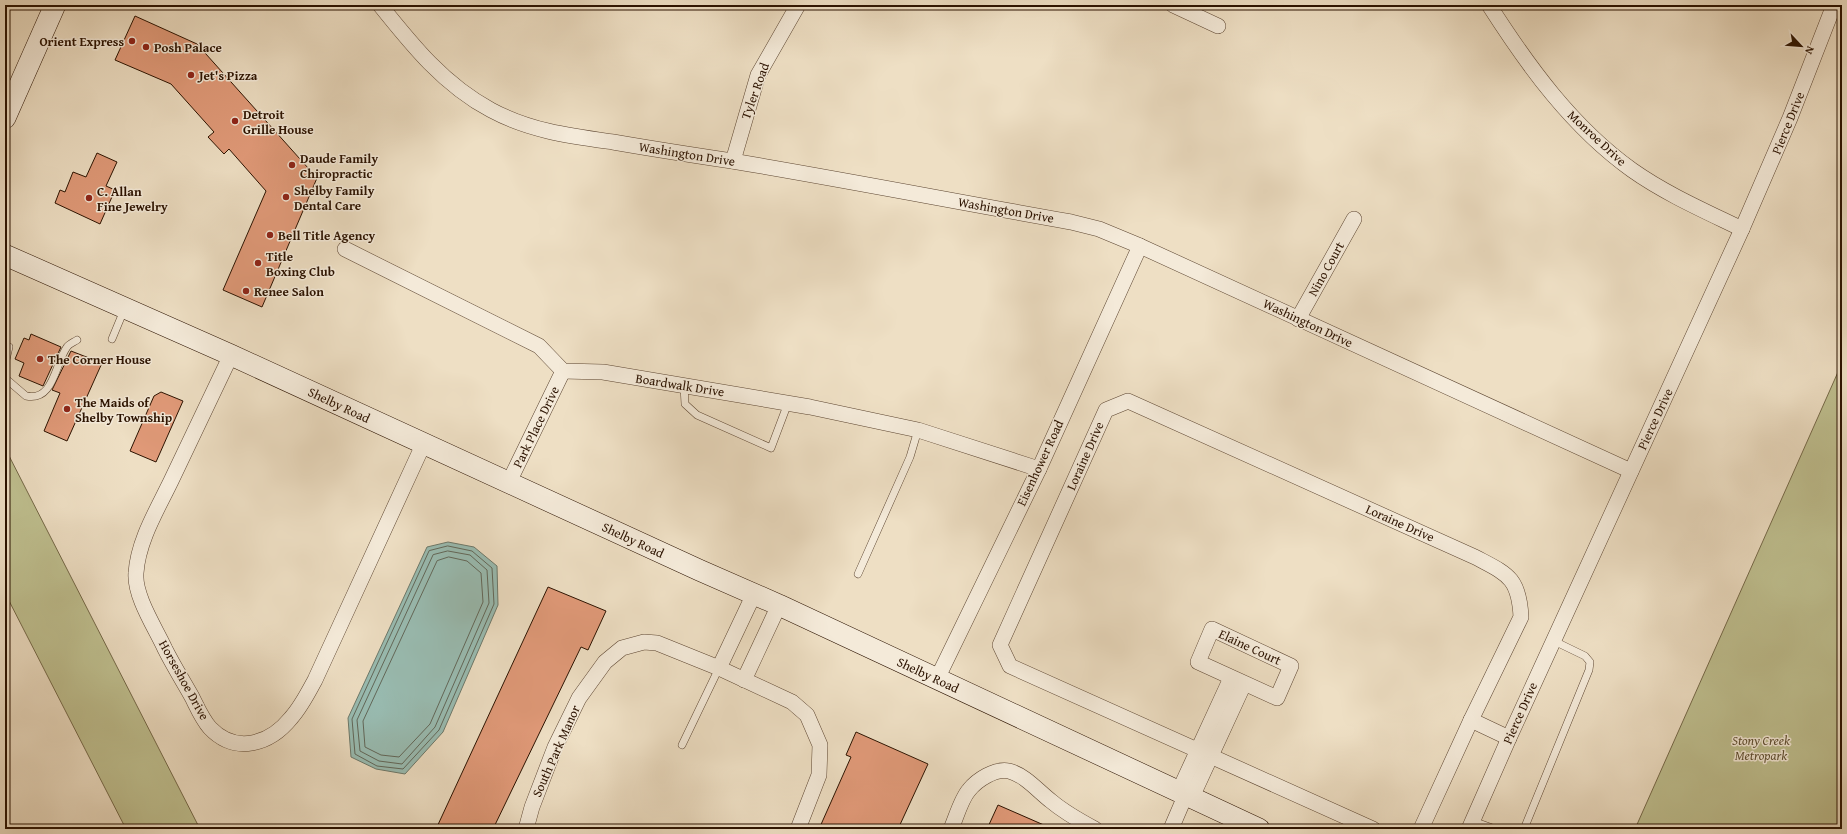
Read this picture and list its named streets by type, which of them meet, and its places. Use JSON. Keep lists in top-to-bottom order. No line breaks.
{"streets":{"street":["Tyler Road","Pierce Drive","Monroe Drive","Washington Drive","Nino Court","Boardwalk Drive","Shelby Road","Park Place Drive","Loraine Drive","Eisenhower Road","Elaine Court","Horseshoe Drive","South Park Manor"]},"crossings":[["Tyler Road","Washington Drive"],["Pierce Drive","Monroe Drive"],["Pierce Drive","Washington Drive"],["Washington Drive","Nino Court"],["Washington Drive","Eisenhower Road"],["Boardwalk Drive","Park Place Drive"],["Boardwalk Drive","Eisenhower Road"],["Shelby Road","Park Place Drive"],["Shelby Road","Eisenhower Road"],["Shelby Road","Horseshoe Drive"]],"parks":["Stony Creek Metropark"],"places":["Orient Express","Posh Palace","Jet's Pizza","Detroit Grille House","Daude Family Chiropractic","Shelby Family Dental Care","C. Allan Fine Jewelry","Bell Title Agency","Title Boxing Club","Renee Salon","The Corner House","The Maids of Shelby Township"],"north":"bottom right"}
